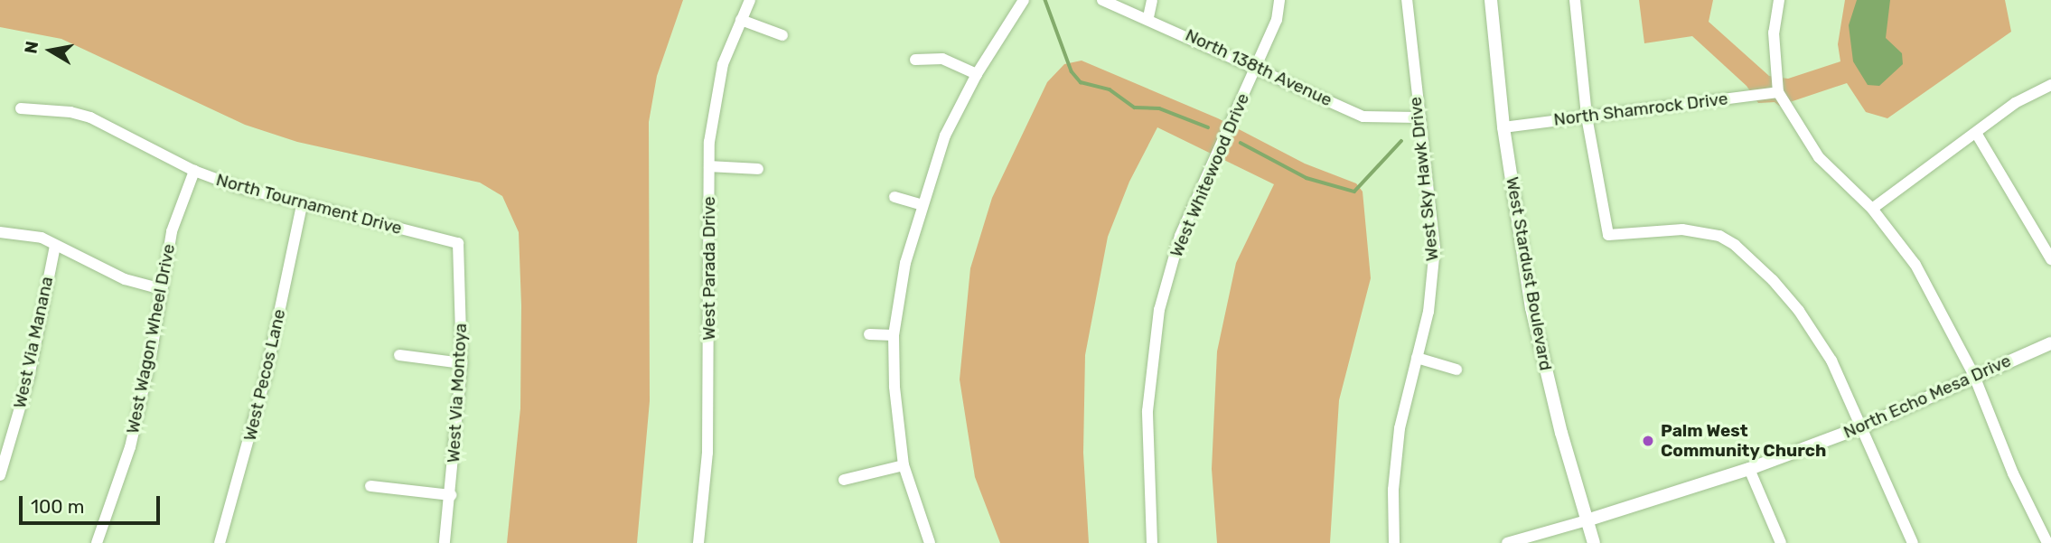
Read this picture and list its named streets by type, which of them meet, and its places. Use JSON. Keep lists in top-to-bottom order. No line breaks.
{"streets":{"street":["North 138th Avenue","North Shamrock Drive","West Whitewood Drive","West Sky Hawk Drive","North Tournament Drive","West Parada Drive","West Stardust Boulevard","West Wagon Wheel Drive","West Via Manana","West Pecos Lane","West Via Montoya","North Echo Mesa Drive"]},"crossings":[["North 138th Avenue","West Whitewood Drive"],["North 138th Avenue","West Sky Hawk Drive"],["North Shamrock Drive","West Stardust Boulevard"],["North Tournament Drive","West Wagon Wheel Drive"],["North Tournament Drive","West Pecos Lane"],["North Tournament Drive","West Via Montoya"],["West Stardust Boulevard","North Echo Mesa Drive"]],"places":["Palm West Community Church"],"scale_bar":"100 m","north":"left"}
